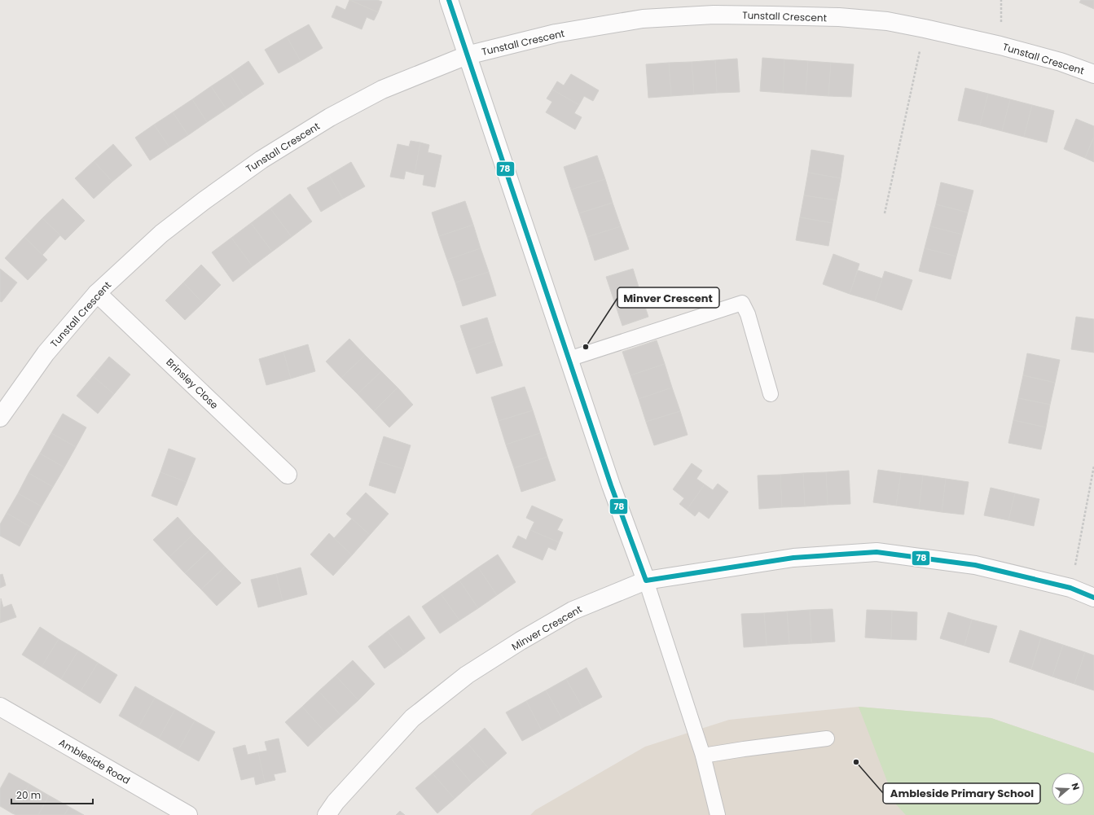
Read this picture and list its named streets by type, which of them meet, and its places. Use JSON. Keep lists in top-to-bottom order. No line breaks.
{"streets":{"street":["Tunstall Crescent","Brinsley Close","Minver Crescent","Ambleside Road"]},"crossings":[["Tunstall Crescent","Brinsley Close"]],"places":["Minver Crescent","Ambleside Primary School"],"lines":["transit line 78"],"scale_bar":"20 m","north":"right"}
